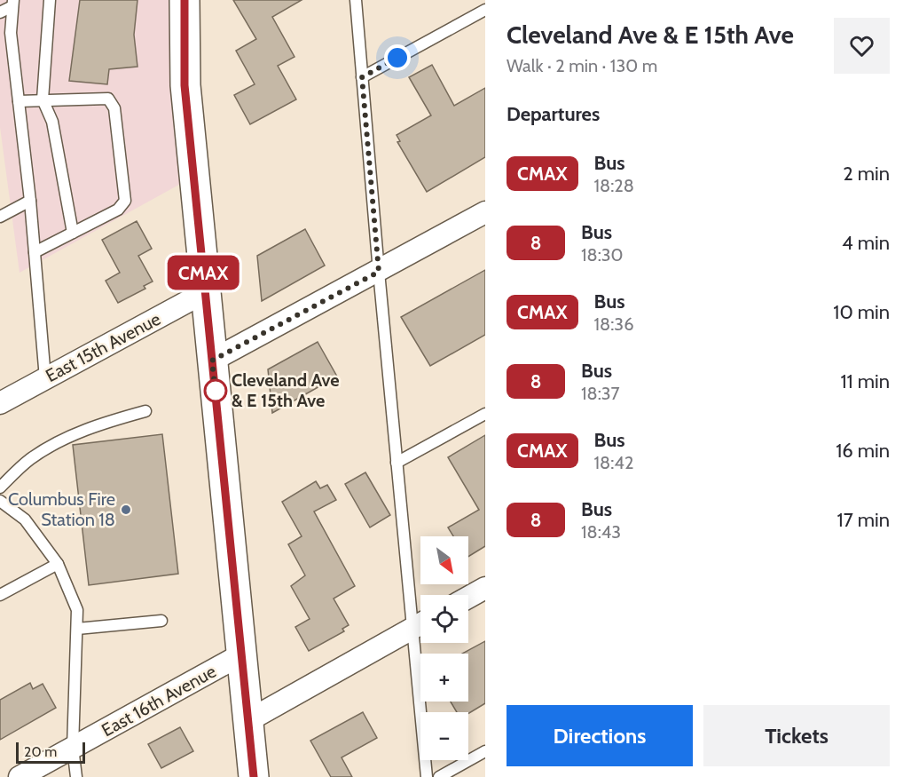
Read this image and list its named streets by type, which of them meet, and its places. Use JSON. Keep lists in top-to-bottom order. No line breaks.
{"streets":{"street":["East 15th Avenue","East 16th Avenue"]},"places":["Cleveland Ave & E 15th Ave","Columbus Fire Station 18"],"lines":["bus line CMAX"],"scale_bar":"20 m","north":"bottom right","page":{"on_map":"CMAX","heading":[["Cleveland Ave & E 15th Ave","Walk · 2 min · 130 m"],"Departures"],"list":[{"mark":"CMAX","name":"Bus","note":"18:28","value":"2 min"},{"mark":"8","name":"Bus","note":"18:30","value":"4 min"},{"mark":"CMAX","name":"Bus","note":"18:36","value":"10 min"},{"mark":"8","name":"Bus","note":"18:37","value":"11 min"},{"mark":"CMAX","name":"Bus","note":"18:42","value":"16 min"},{"mark":"8","name":"Bus","note":"18:43","value":"17 min"}],"map_buttons":["+","−"],"buttons":["Directions","Tickets"],"scale":"20 m"}}
